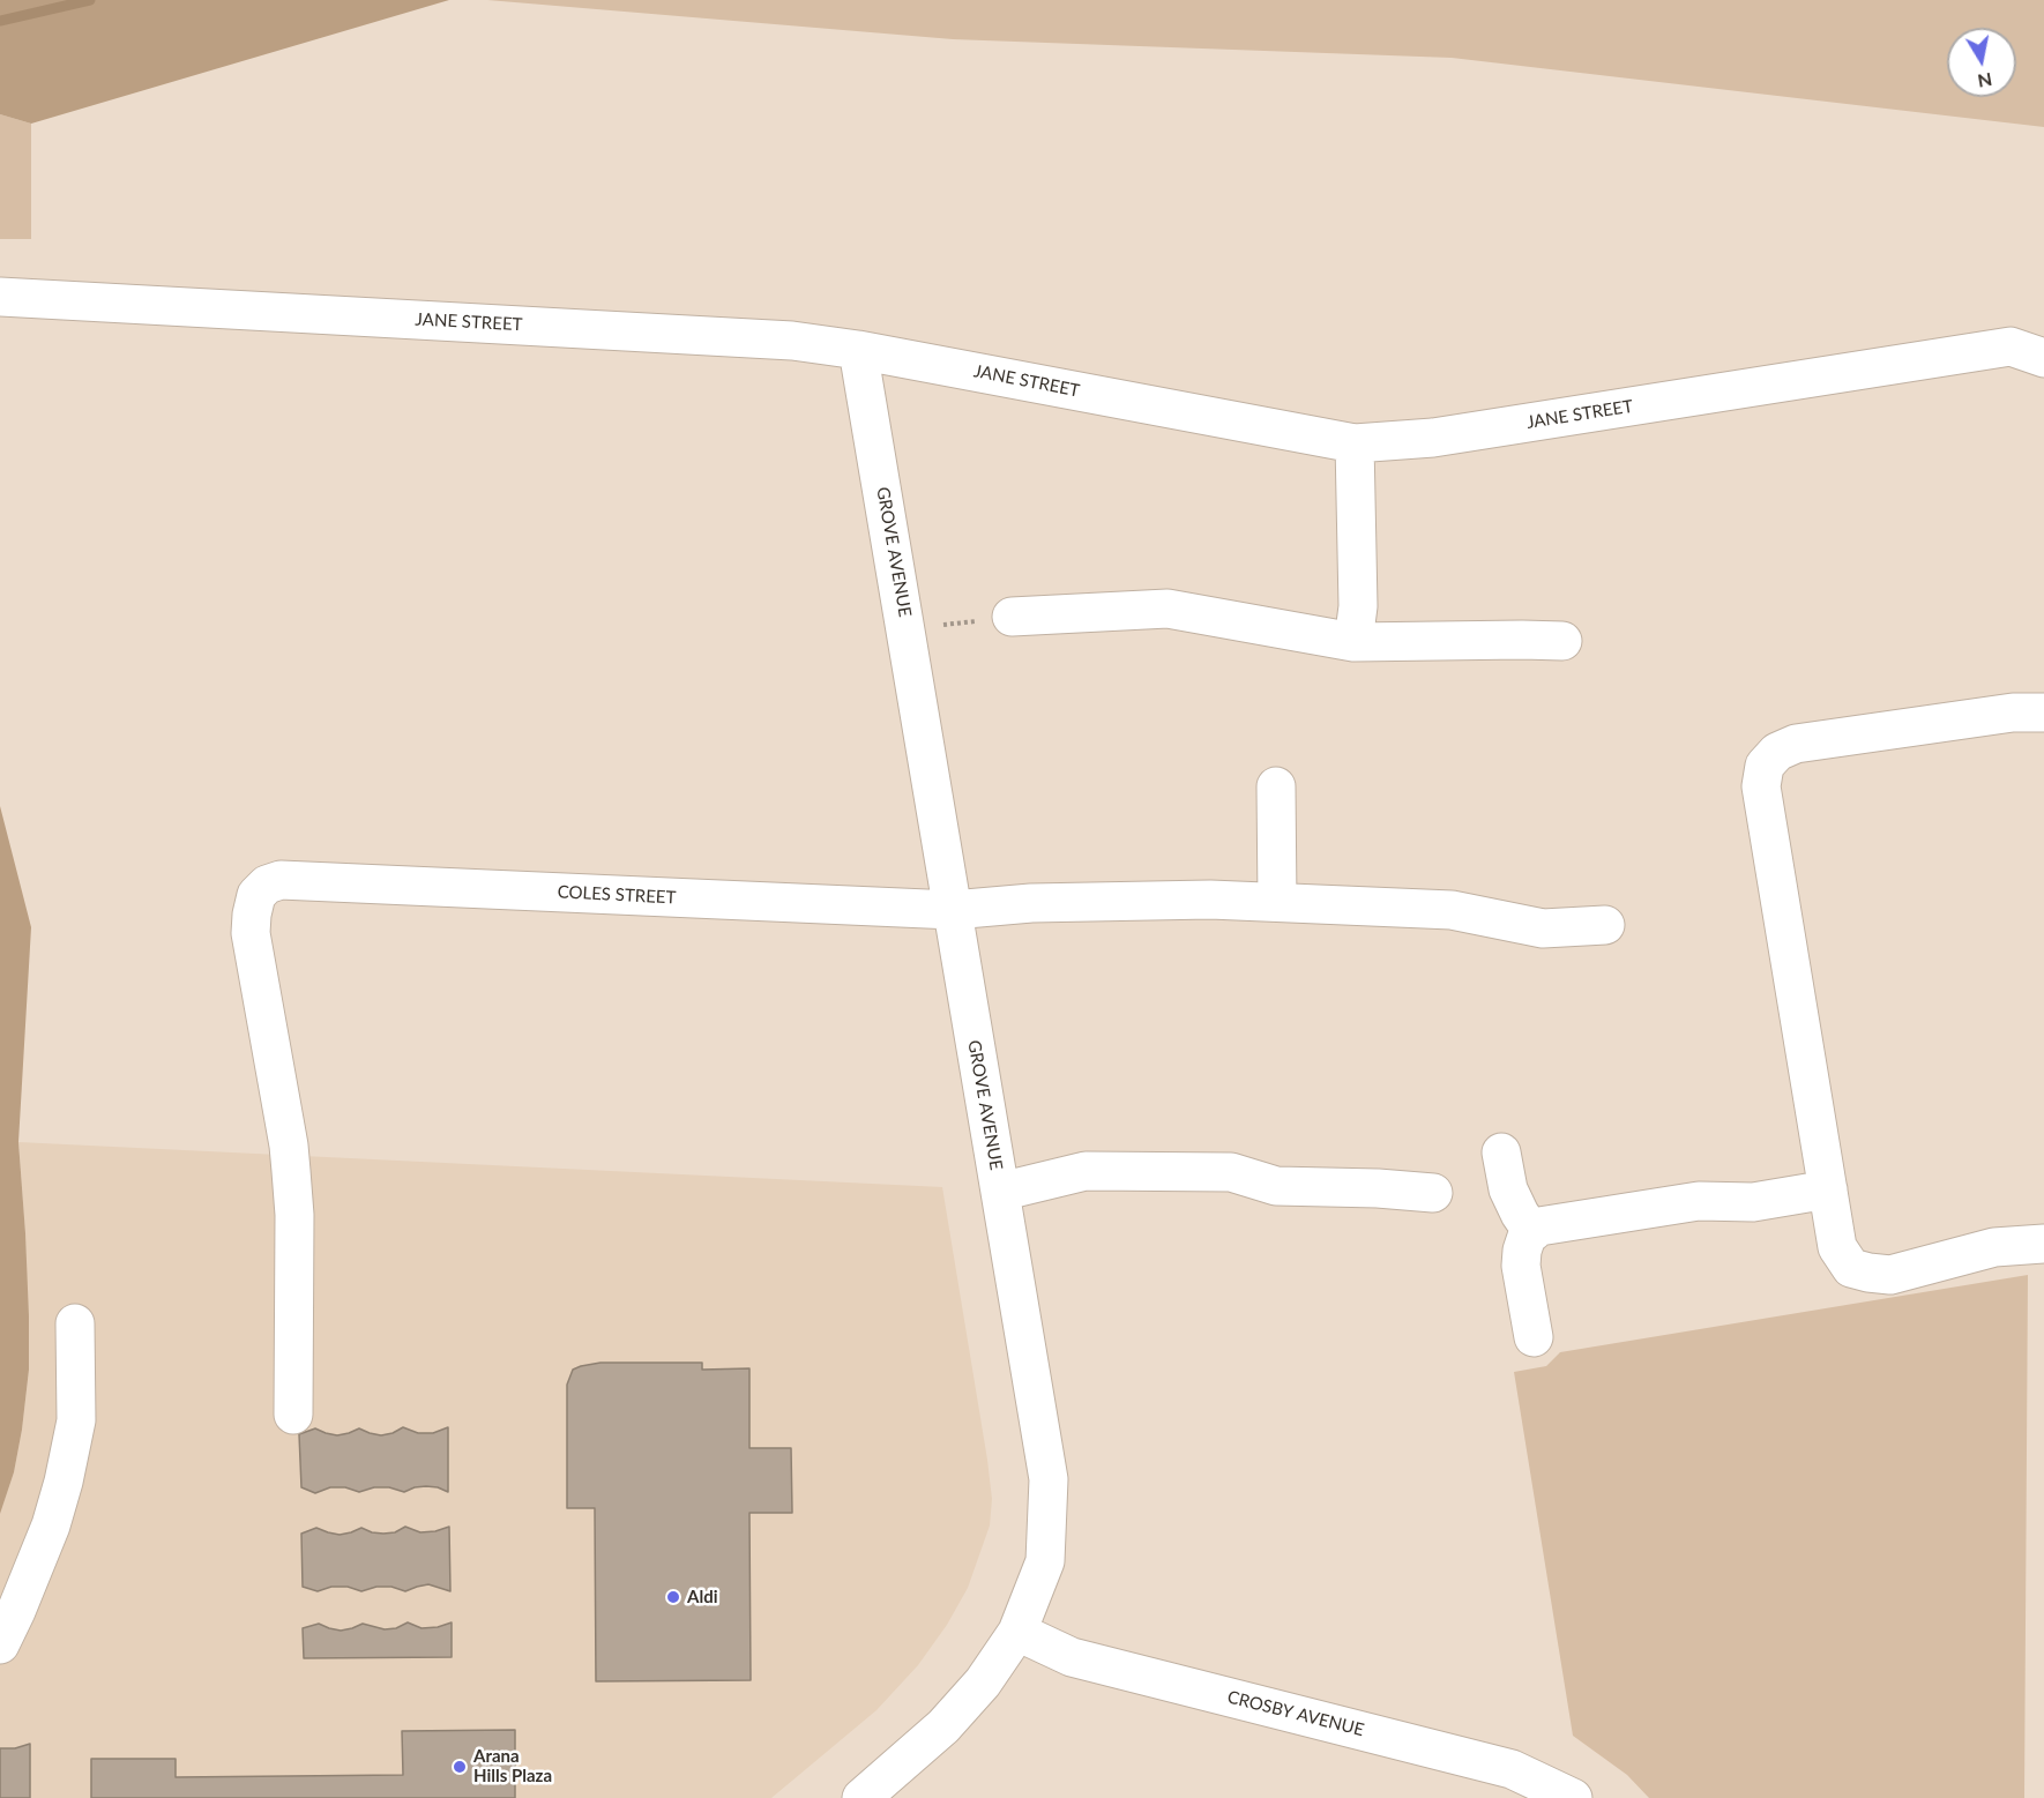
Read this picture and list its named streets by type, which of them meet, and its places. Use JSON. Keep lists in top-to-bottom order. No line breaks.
{"streets":{"street":["JANE STREET","GROVE AVENUE","COLES STREET","CROSBY AVENUE"]},"crossings":[["JANE STREET","GROVE AVENUE"],["GROVE AVENUE","COLES STREET"],["GROVE AVENUE","CROSBY AVENUE"]],"places":["Aldi","Arana Hills Plaza"],"north":"bottom"}
